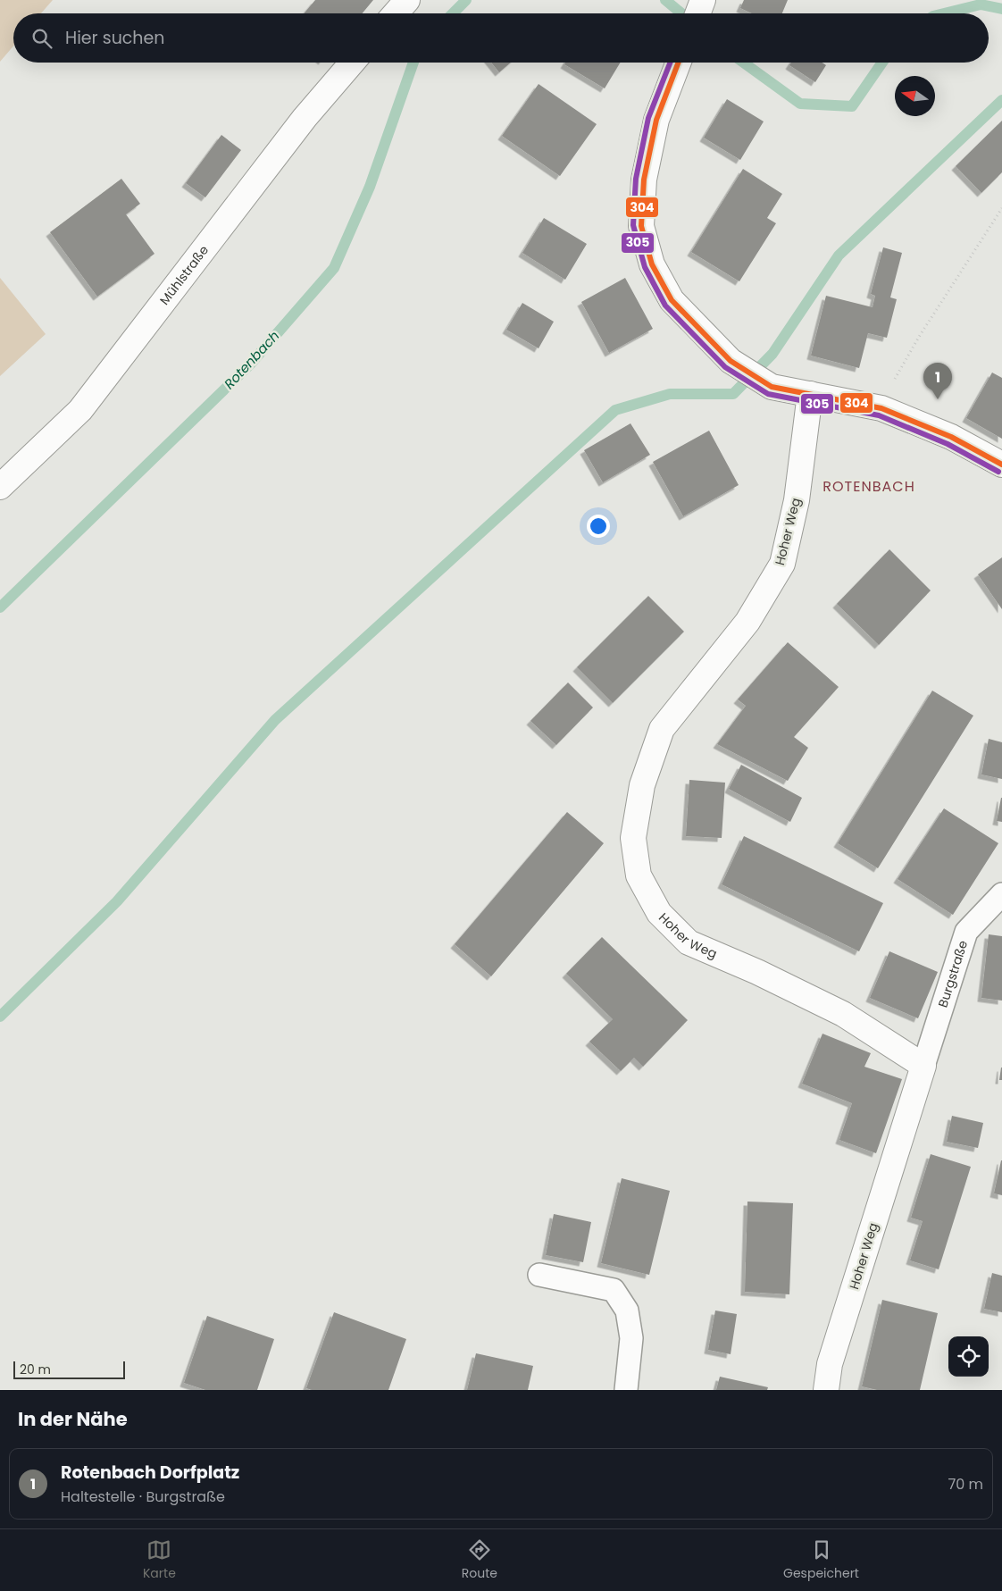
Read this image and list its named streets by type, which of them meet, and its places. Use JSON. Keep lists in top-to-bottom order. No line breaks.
{"streets":{"street":["Mühlstraße","Hoher Weg"],"lane":["Burgstraße"]},"crossings":[["Hoher Weg","Burgstraße"]],"districts":["ROTENBACH"],"water":["Rotenbach"],"lines":["transit line 304","transit line 305"],"scale_bar":"20 m","north":"left","page":{"search":"Hier suchen","pins":"1","scale":"20 m","heading":"In der Nähe","list":[{"mark":"1","name":"Rotenbach Dorfplatz","note":"Haltestelle · Burgstraße","value":"70 m"}],"nav":["Karte","Route","Gespeichert"]}}
